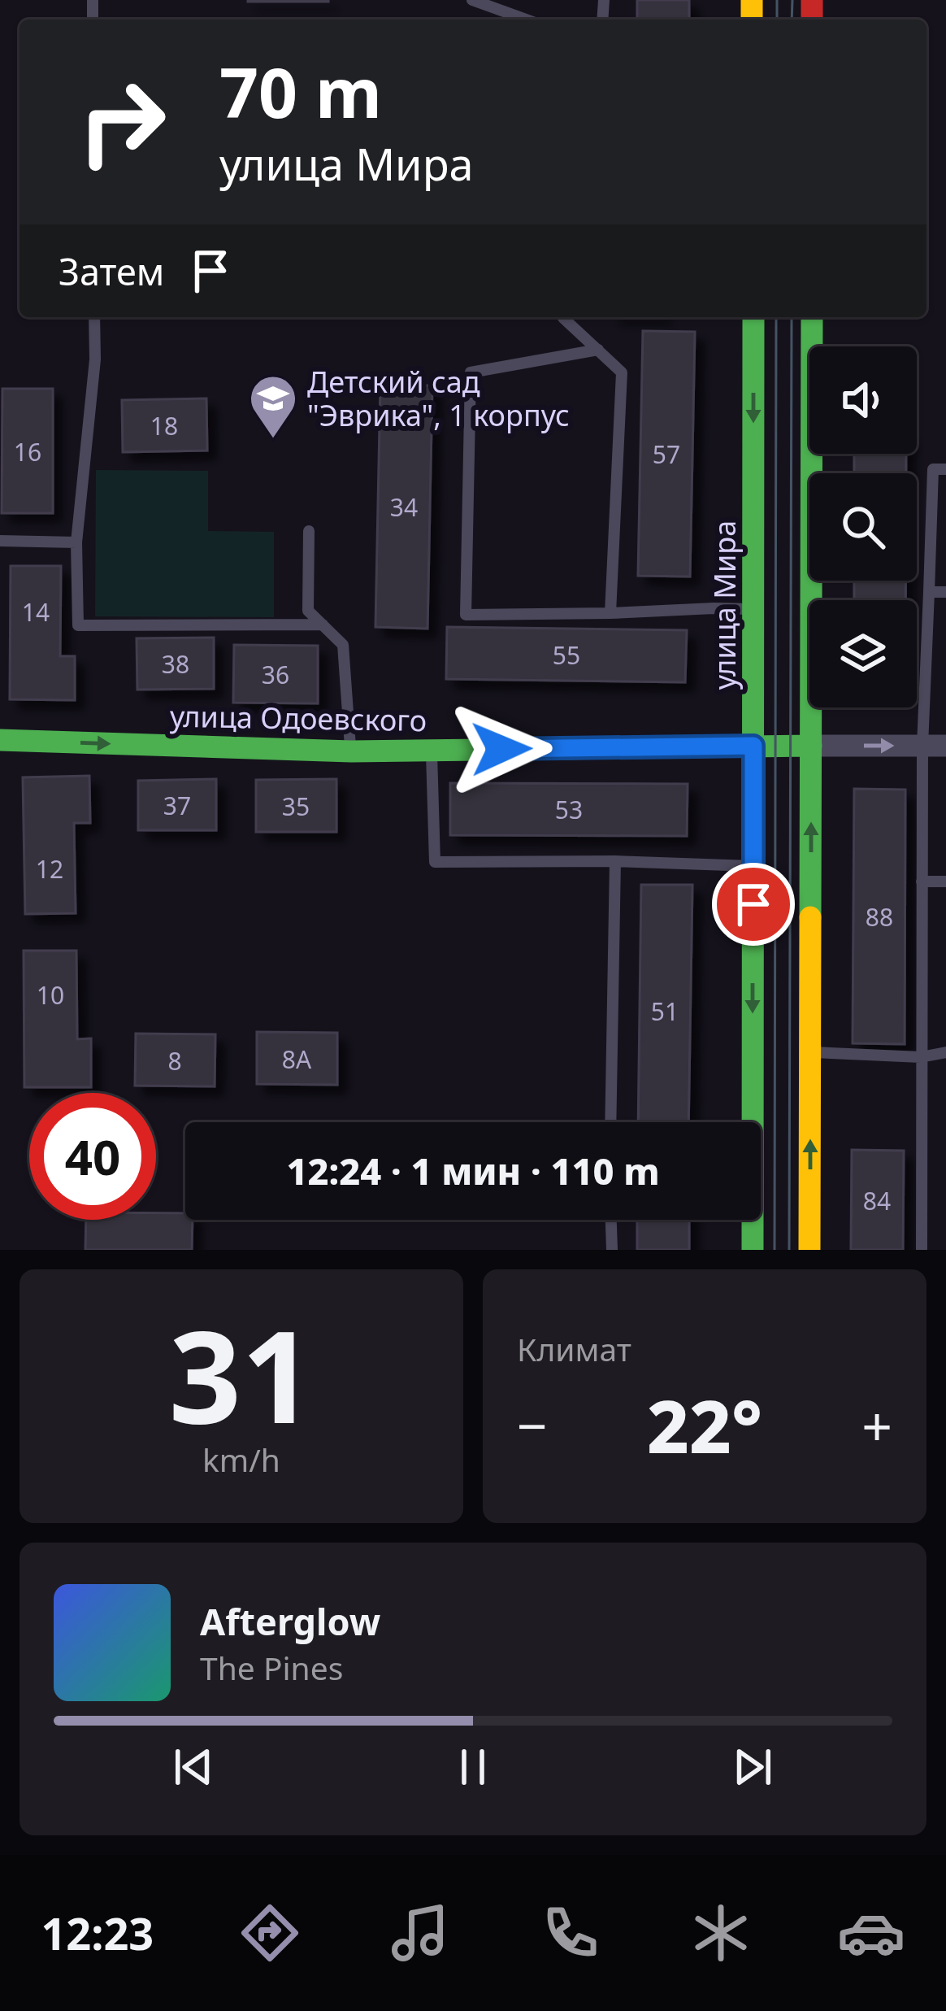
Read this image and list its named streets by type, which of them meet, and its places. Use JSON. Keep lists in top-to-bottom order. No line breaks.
{"streets":{"main road":["улица Мира","улица Одоевского"]},"crossings":[["улица Мира","улица Одоевского"]],"one_way":["улица Одоевского"],"places":{"school or university":["Детский сад \"Эврика\", 1 корпус"]},"house_numbers":["18","16","57","34","14","55","38","36","37","35","53","12","88","10","51","8А","8","84"],"page":{"turn":["70 m","улица Мира"],"then":"Затем","limit":"40","trip":"12:24 · 1 мин · 110 m","tile":[["31","km/h"],"Климат"],"heat":["−","22°","+"],"song":["Afterglow","The Pines"],"tabs":"12:23"}}
